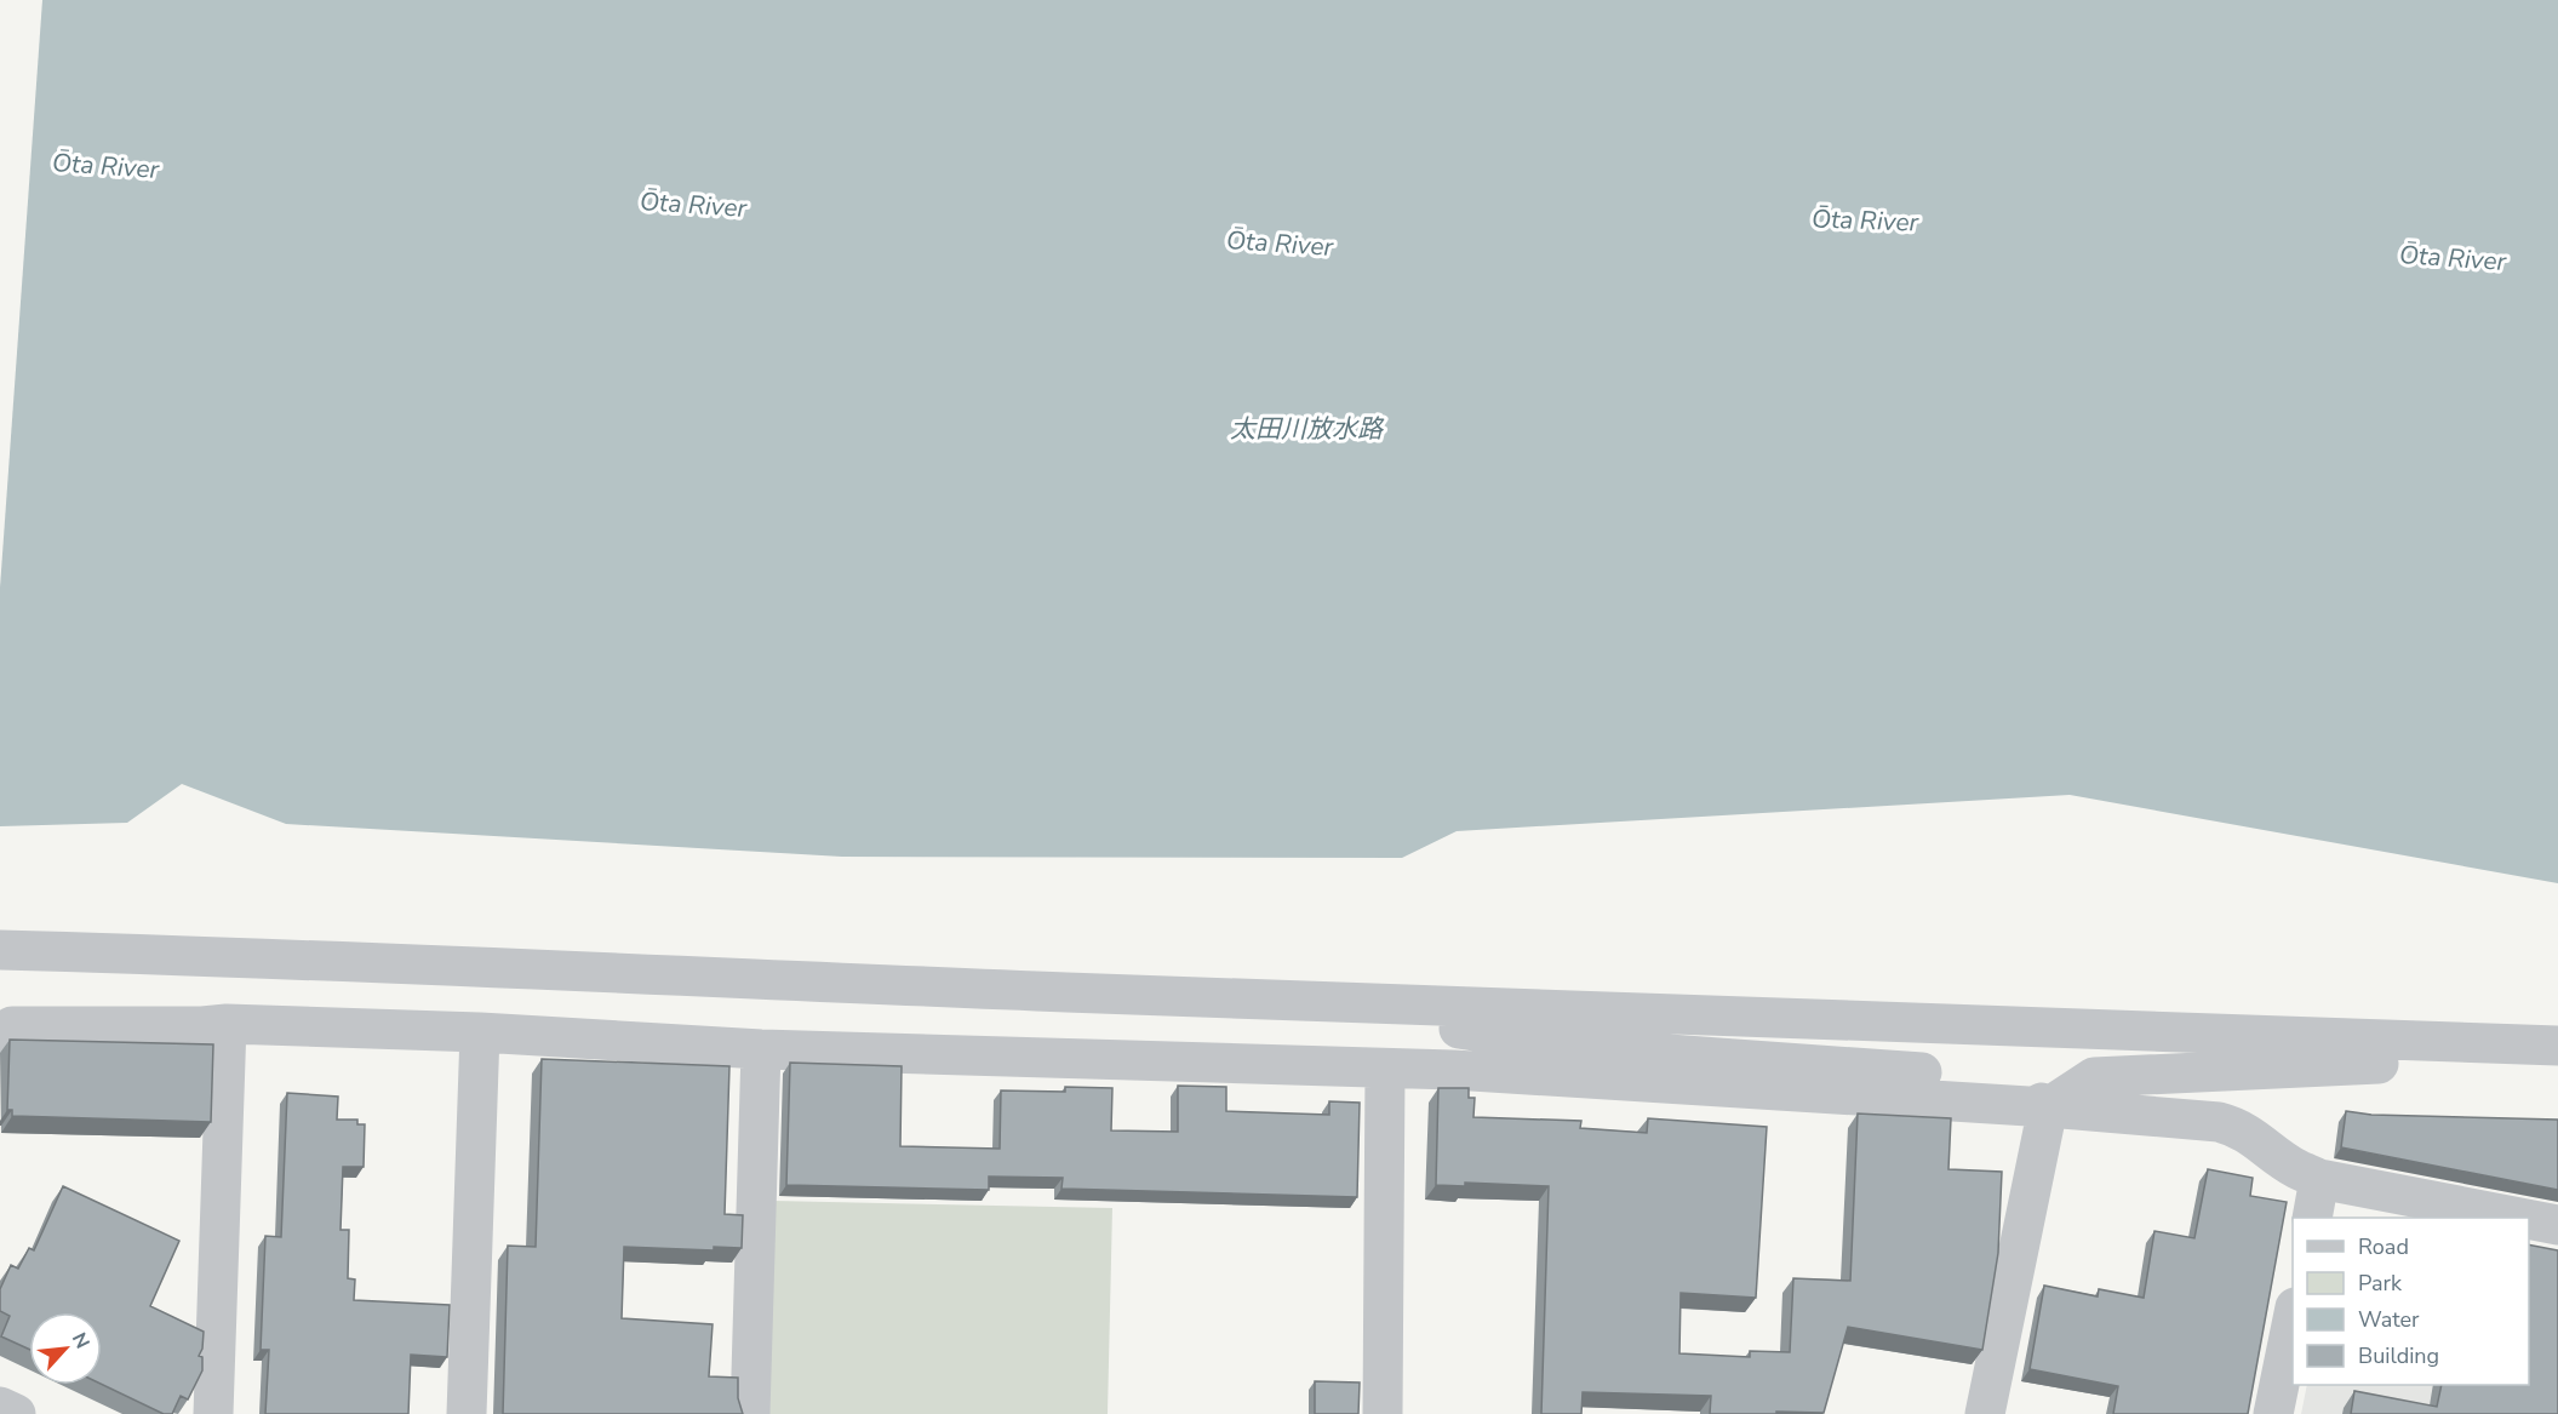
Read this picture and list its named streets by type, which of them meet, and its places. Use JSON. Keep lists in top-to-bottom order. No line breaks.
{"water":["Ōta River","太田川放水路"],"legend":["Road","Park","Water","Building"],"north":"top right"}
